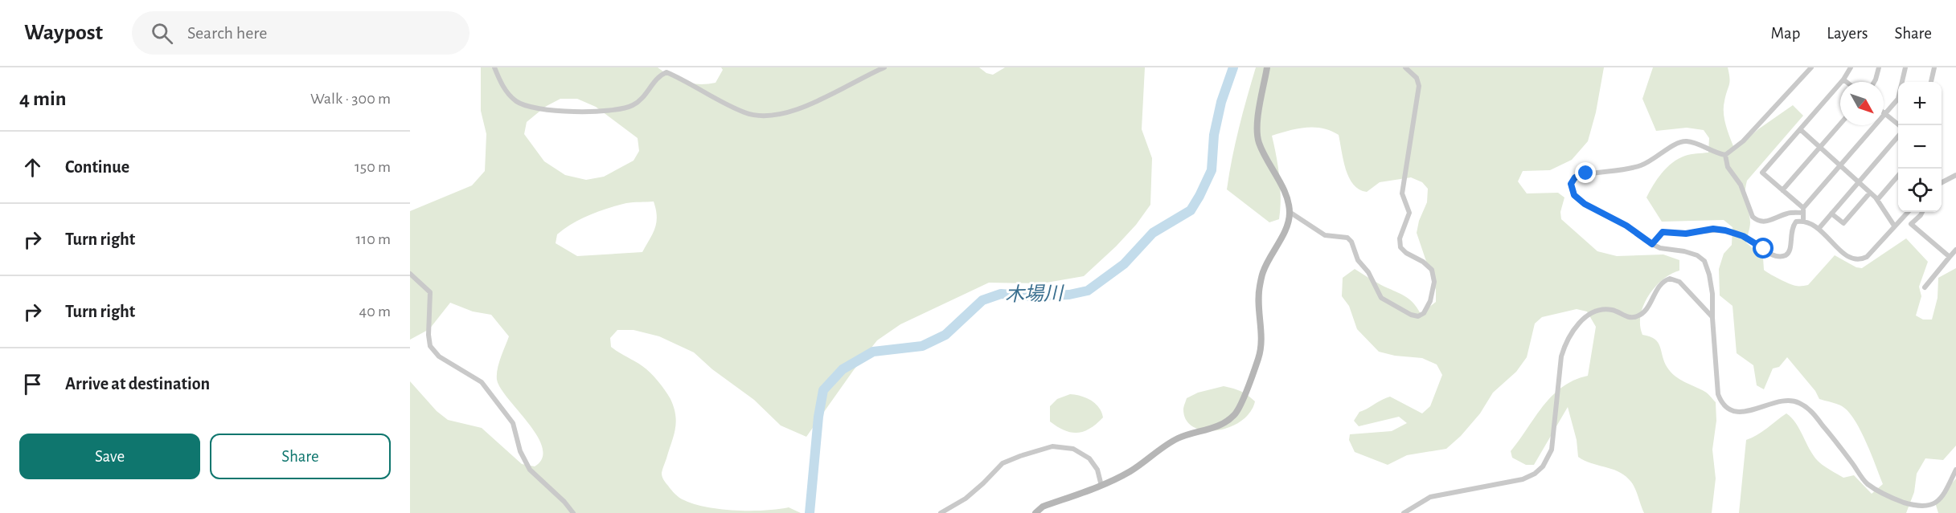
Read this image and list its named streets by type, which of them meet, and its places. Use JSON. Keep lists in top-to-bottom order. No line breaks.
{"water":["木場川"],"north":"bottom right","page":{"header":"Waypost","search":"Search here","nav":["Map","Layers","Share"],"heading":["4 min","Walk · 300 m"],"map_buttons":["+","−"],"list":[["Continue","150 m"],["Turn right","110 m"],["Turn right","40 m"],"Arrive at destination"],"buttons":["Save","Share"]}}
